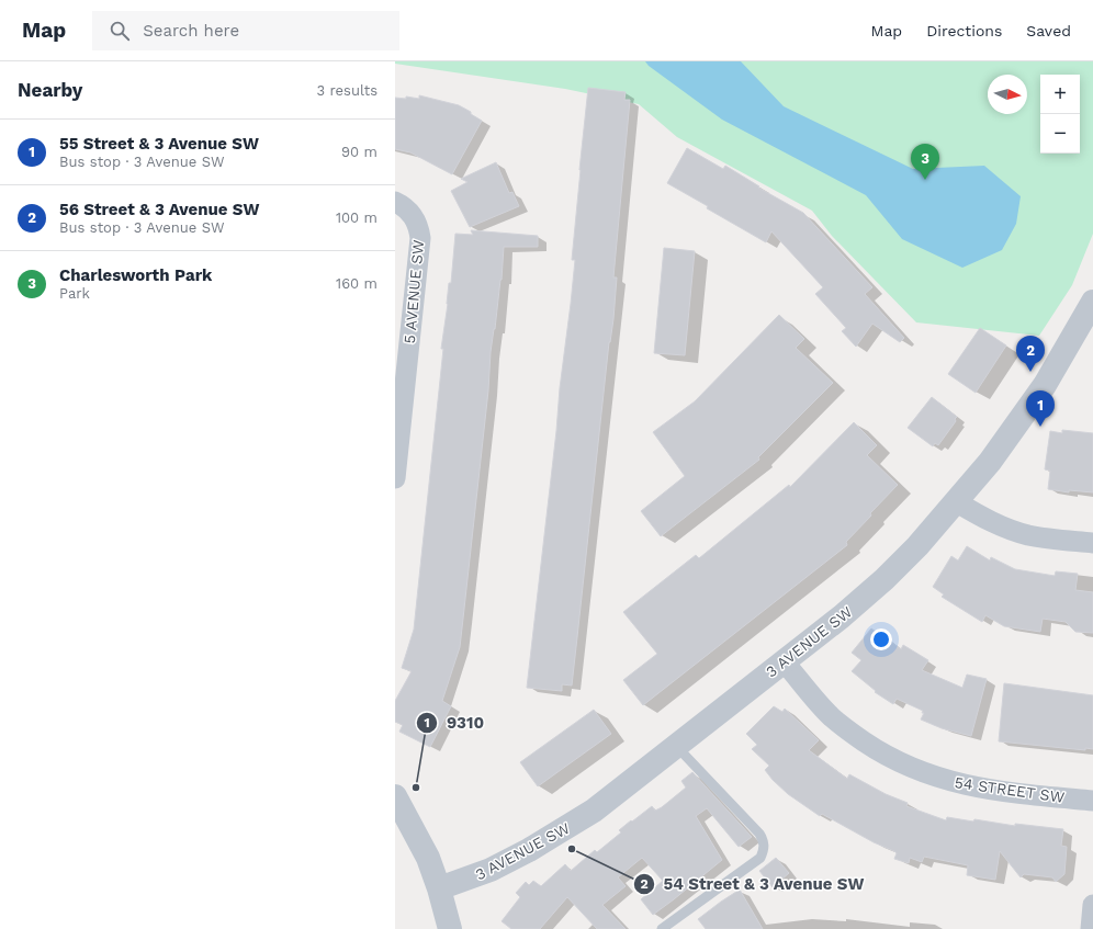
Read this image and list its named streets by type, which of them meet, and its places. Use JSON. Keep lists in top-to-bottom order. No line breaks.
{"streets":{"street":["5 AVENUE SW","3 AVENUE SW","54 STREET SW"]},"crossings":[["3 AVENUE SW","54 STREET SW"]],"places":["9310","54 Street & 3 Avenue SW"],"north":"right","page":{"header":"Map","search":"Search here","nav":["Map","Directions","Saved"],"heading":["Nearby","3 results"],"map_buttons":["+","−"],"list":[{"mark":"1","name":"55 Street & 3 Avenue SW","note":"Bus stop · 3 Avenue SW","value":"90 m"},{"mark":"2","name":"56 Street & 3 Avenue SW","note":"Bus stop · 3 Avenue SW","value":"100 m"},{"mark":"3","name":"Charlesworth Park","note":"Park","value":"160 m"}],"pins":["3","2","1"]}}
